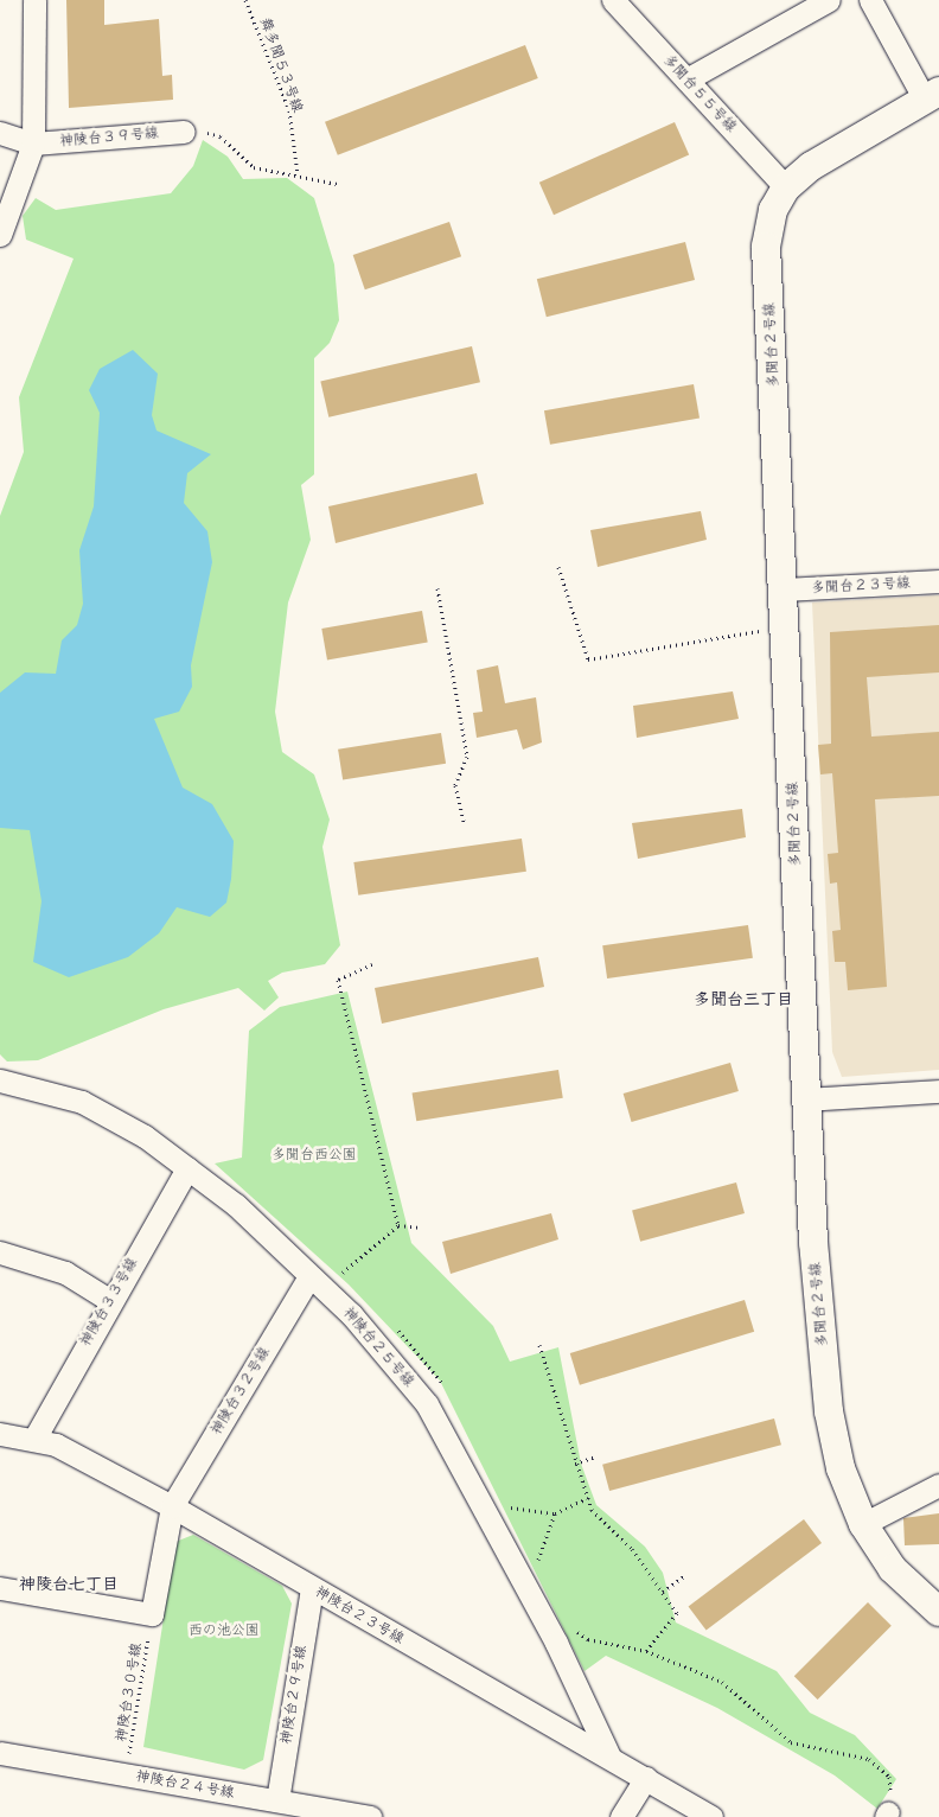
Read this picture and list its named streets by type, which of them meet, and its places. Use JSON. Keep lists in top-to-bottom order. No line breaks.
{"streets":{"street":["多聞台５５号線","神陵台３９号線","多聞台２号線","多聞台２３号線","神陵台３３号線","神陵台２５号線","神陵台３２号線","神陵台２３号線","神陵台２９号線","神陵台２４号線"],"path":["舞多聞５３号線","神陵台３０号線"]},"crossings":[["多聞台５５号線","多聞台２号線"],["多聞台２号線","多聞台２３号線"],["神陵台３３号線","神陵台２５号線"],["神陵台３３号線","神陵台２３号線"],["神陵台２５号線","神陵台３２号線"],["神陵台２５号線","神陵台２３号線"],["神陵台３２号線","神陵台２３号線"],["神陵台２３号線","神陵台２９号線"],["神陵台３０号線","神陵台２４号線"],["神陵台２９号線","神陵台２４号線"]],"districts":["多聞台三丁目","神陵台七丁目"],"parks":["多聞台西公園","西の池公園"]}
